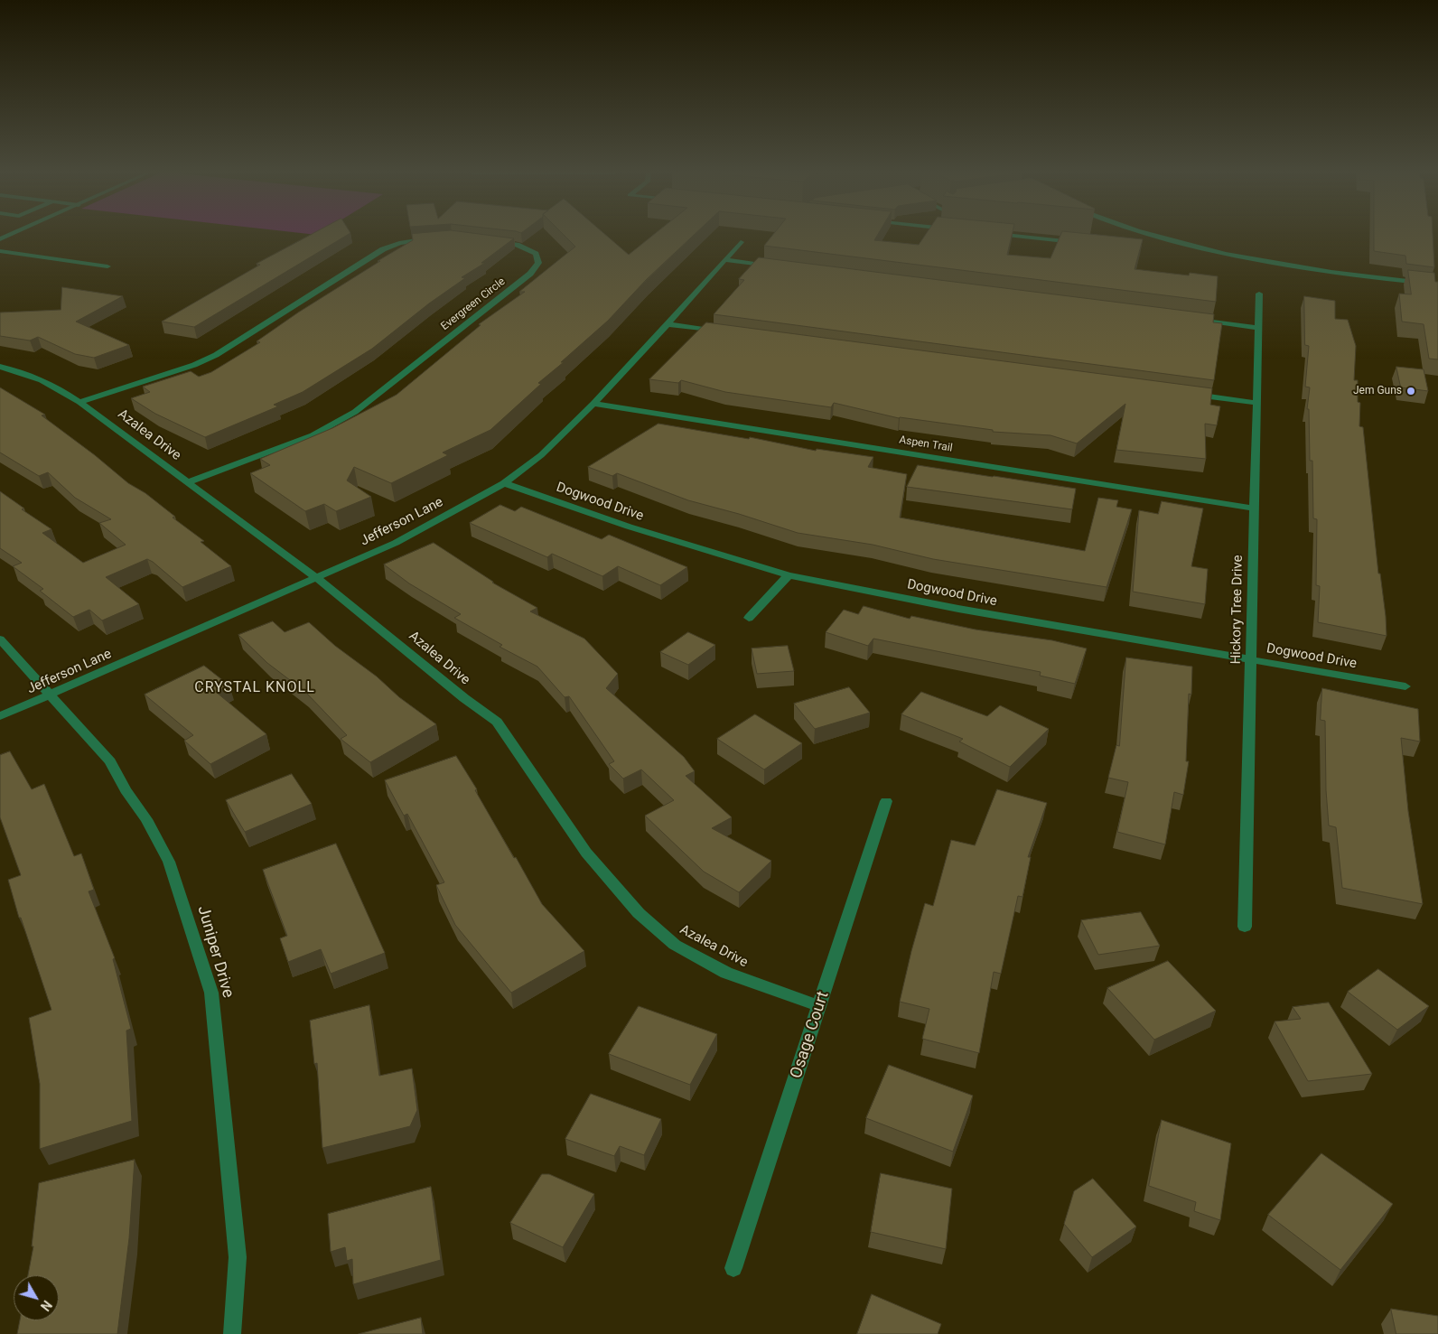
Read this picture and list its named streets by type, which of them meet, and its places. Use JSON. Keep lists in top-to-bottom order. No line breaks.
{"streets":{"street":["Evergreen Circle","Azalea Drive","Aspen Trail","Dogwood Drive","Jefferson Lane","Hickory Tree Drive","Juniper Drive","Osage Court"]},"crossings":[["Evergreen Circle","Azalea Drive"],["Azalea Drive","Jefferson Lane"],["Azalea Drive","Osage Court"],["Aspen Trail","Jefferson Lane"],["Aspen Trail","Hickory Tree Drive"],["Dogwood Drive","Jefferson Lane"],["Dogwood Drive","Hickory Tree Drive"],["Jefferson Lane","Juniper Drive"]],"districts":["CRYSTAL KNOLL"],"places":["Jem Guns"],"north":"bottom right"}
